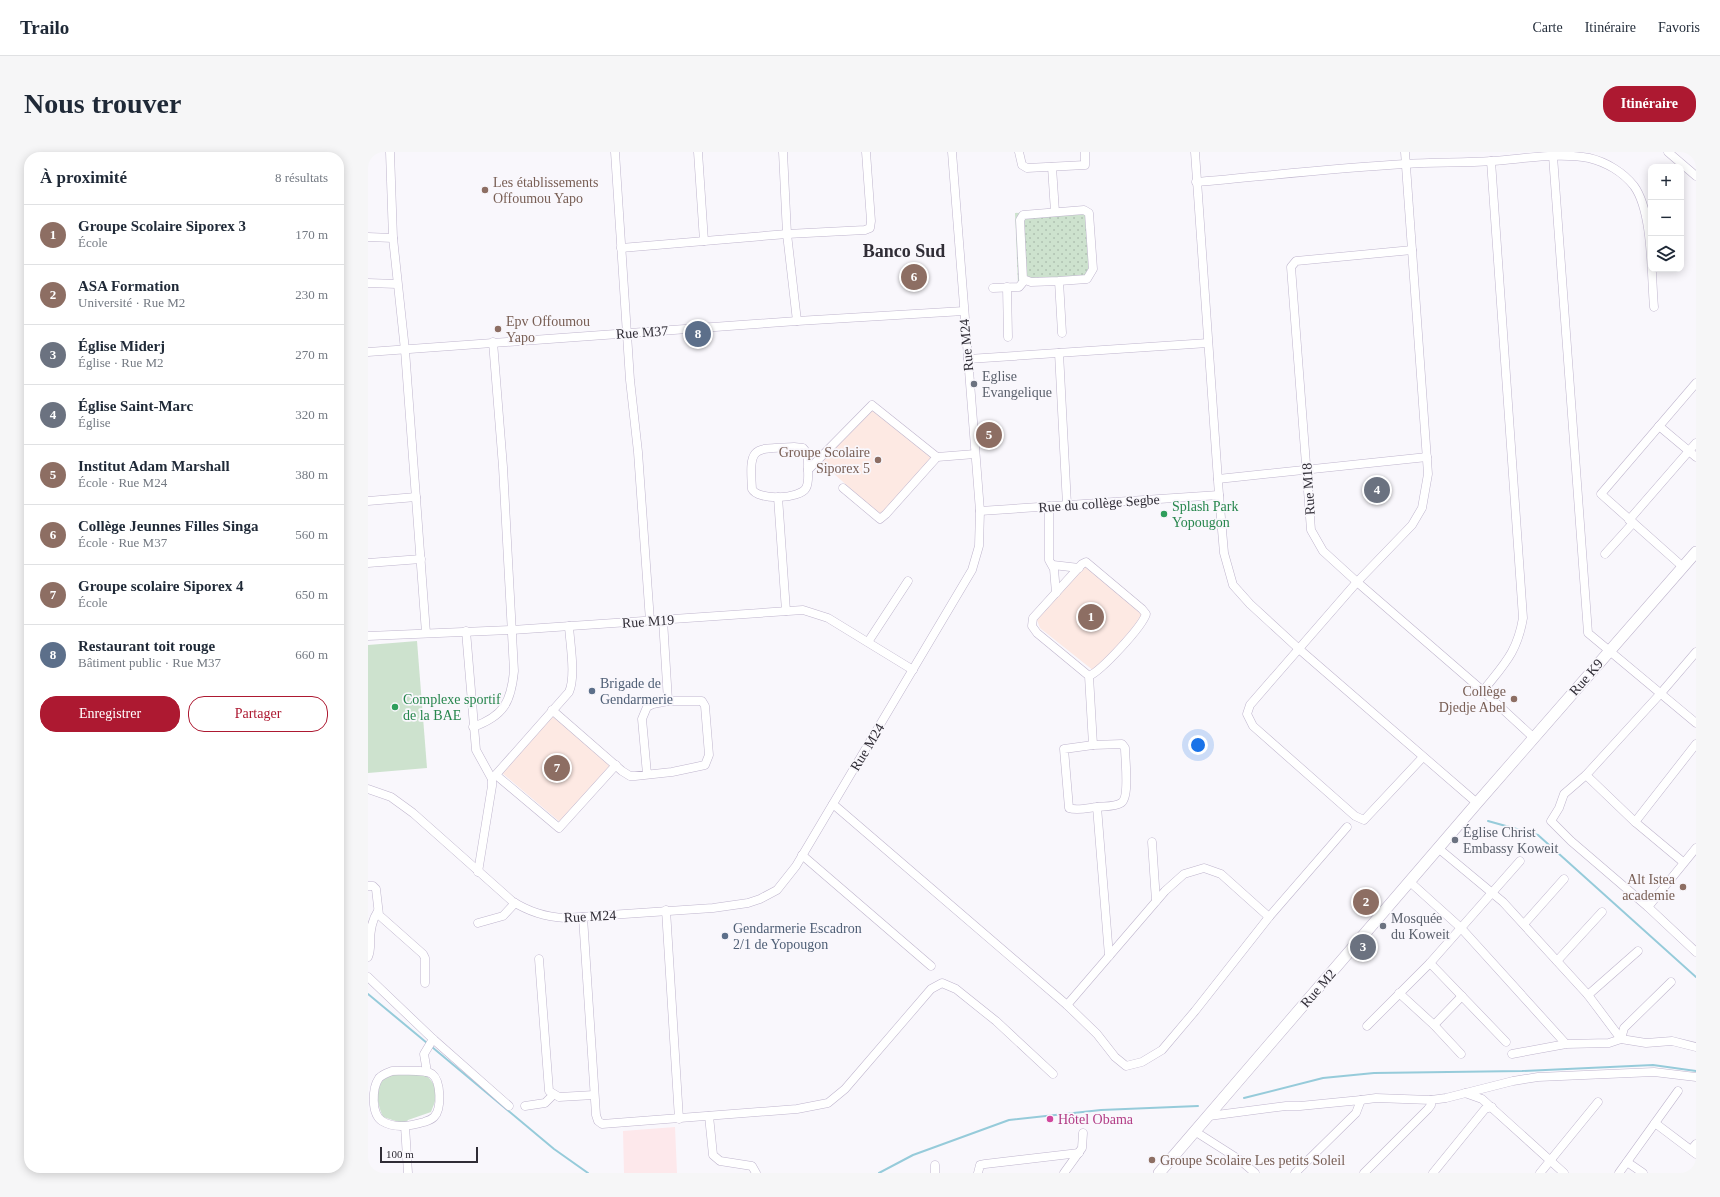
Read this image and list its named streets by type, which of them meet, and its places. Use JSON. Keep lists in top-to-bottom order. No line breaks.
{"streets":{"street":["Rue M37","Rue M24","Rue M18","Rue du collège Segbe","Rue M19","Rue K9","Rue M2"]},"crossings":[["Rue M37","Rue M24"],["Rue M24","Rue du collège Segbe"],["Rue M24","Rue M19"],["Rue M18","Rue K9"],["Rue K9","Rue M2"]],"districts":["Banco Sud"],"places":["Les établissements Offoumou Yapo","Epv Offoumou Yapo","Eglise Evangelique","Groupe Scolaire Siporex 5","Splash Park Yopougon","Brigade de Gendarmerie","Collège Djedje Abel","Complexe sportif de la BAE","Église Christ Embassy Koweit","Alt Istea academie","Mosquée du Koweit","Gendarmerie Escadron 2/1 de Yopougon","Hôtel Obama","Groupe Scolaire Les petits Soleil"],"scale_bar":"100 m","page":{"header":"Trailo","nav":["Carte","Itinéraire","Favoris"],"buttons":["Itinéraire",["Enregistrer","Partager"]],"title":"Nous trouver","heading":["À proximité","8 résultats"],"map_buttons":["+","−"],"list":[{"mark":"1","name":"Groupe Scolaire Siporex 3","note":"École","value":"170 m"},{"mark":"2","name":"ASA Formation","note":"Université · Rue M2","value":"230 m"},{"mark":"3","name":"Église Miderj","note":"Église · Rue M2","value":"270 m"},{"mark":"4","name":"Église Saint-Marc","note":"Église","value":"320 m"},{"mark":"5","name":"Institut Adam Marshall","note":"École · Rue M24","value":"380 m"},{"mark":"6","name":"Collège Jeunnes Filles Singa","note":"École · Rue M37","value":"560 m"},{"mark":"7","name":"Groupe scolaire Siporex 4","note":"École","value":"650 m"},{"mark":"8","name":"Restaurant toit rouge","note":"Bâtiment public · Rue M37","value":"660 m"}],"pins":["6","8","5","4","1","7","2","3"],"scale":"100 m"}}
